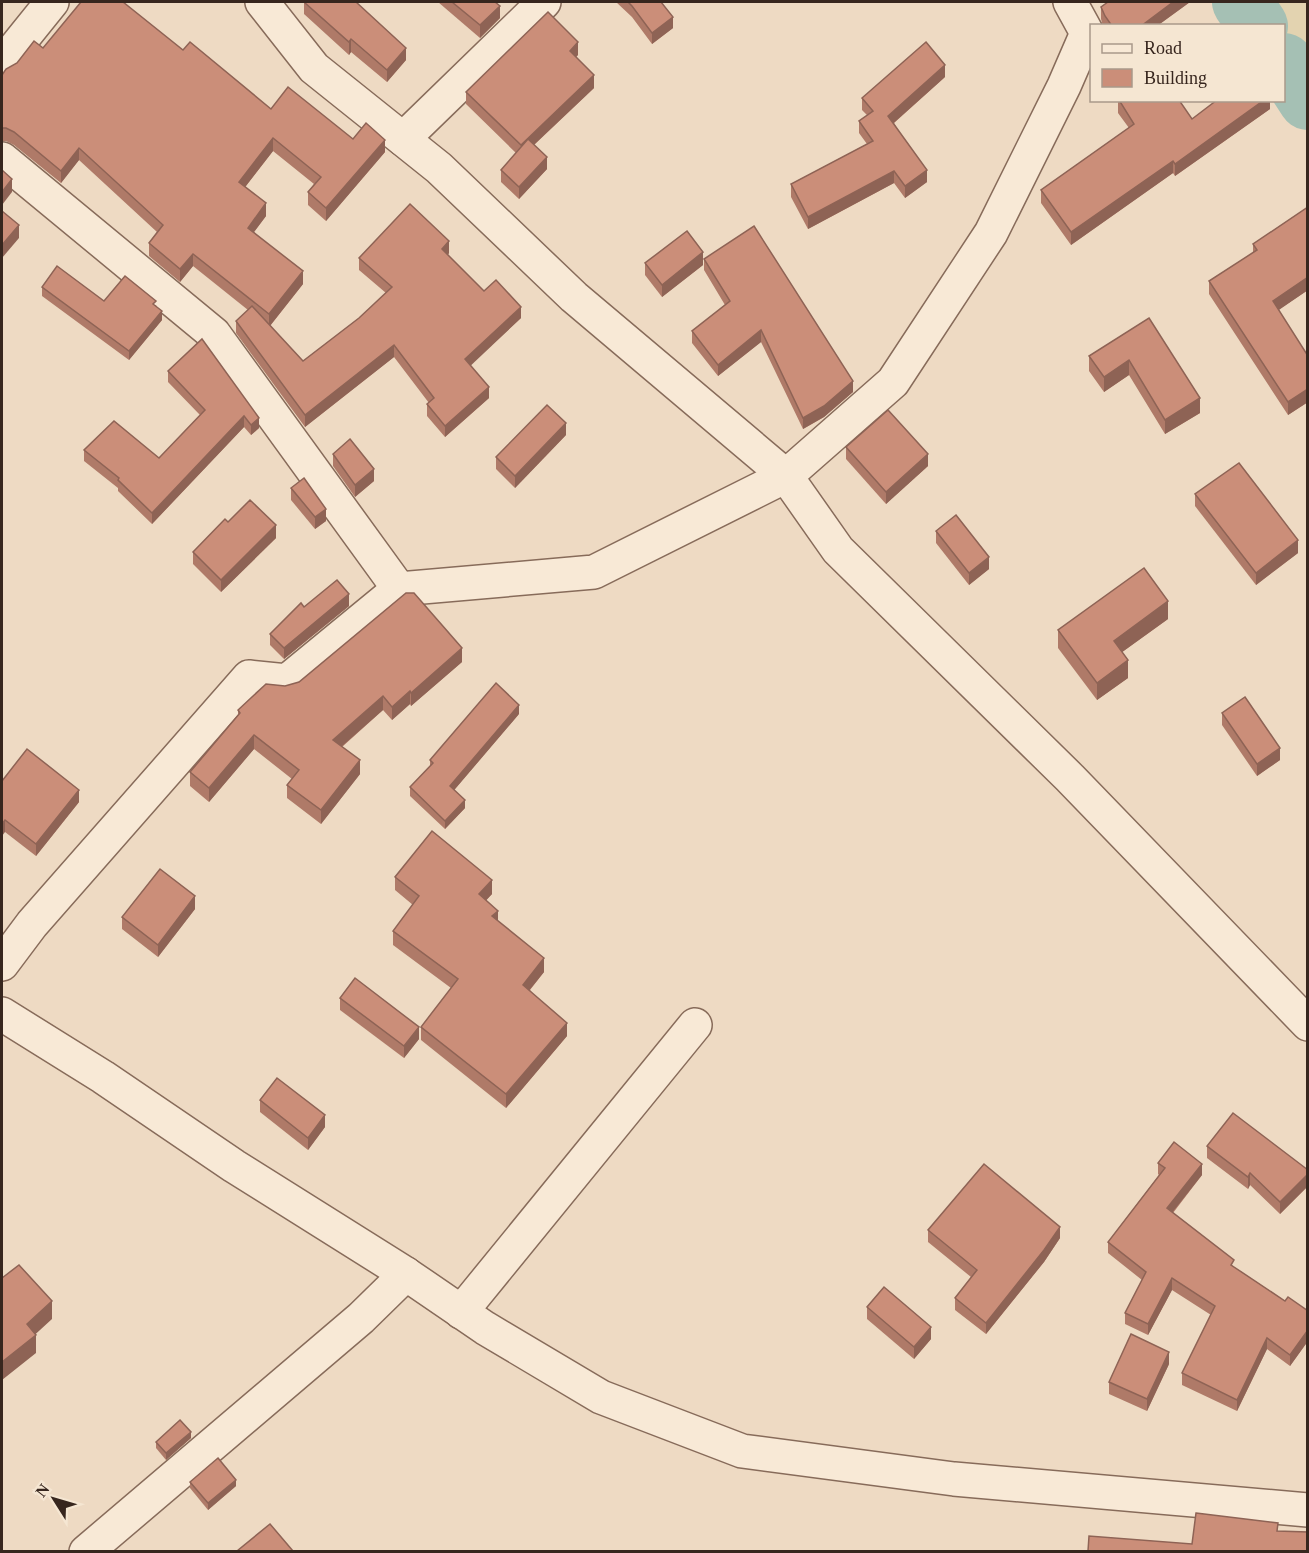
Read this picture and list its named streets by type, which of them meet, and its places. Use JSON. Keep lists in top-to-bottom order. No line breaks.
{"legend":["Road","Building"],"north":"top left"}
